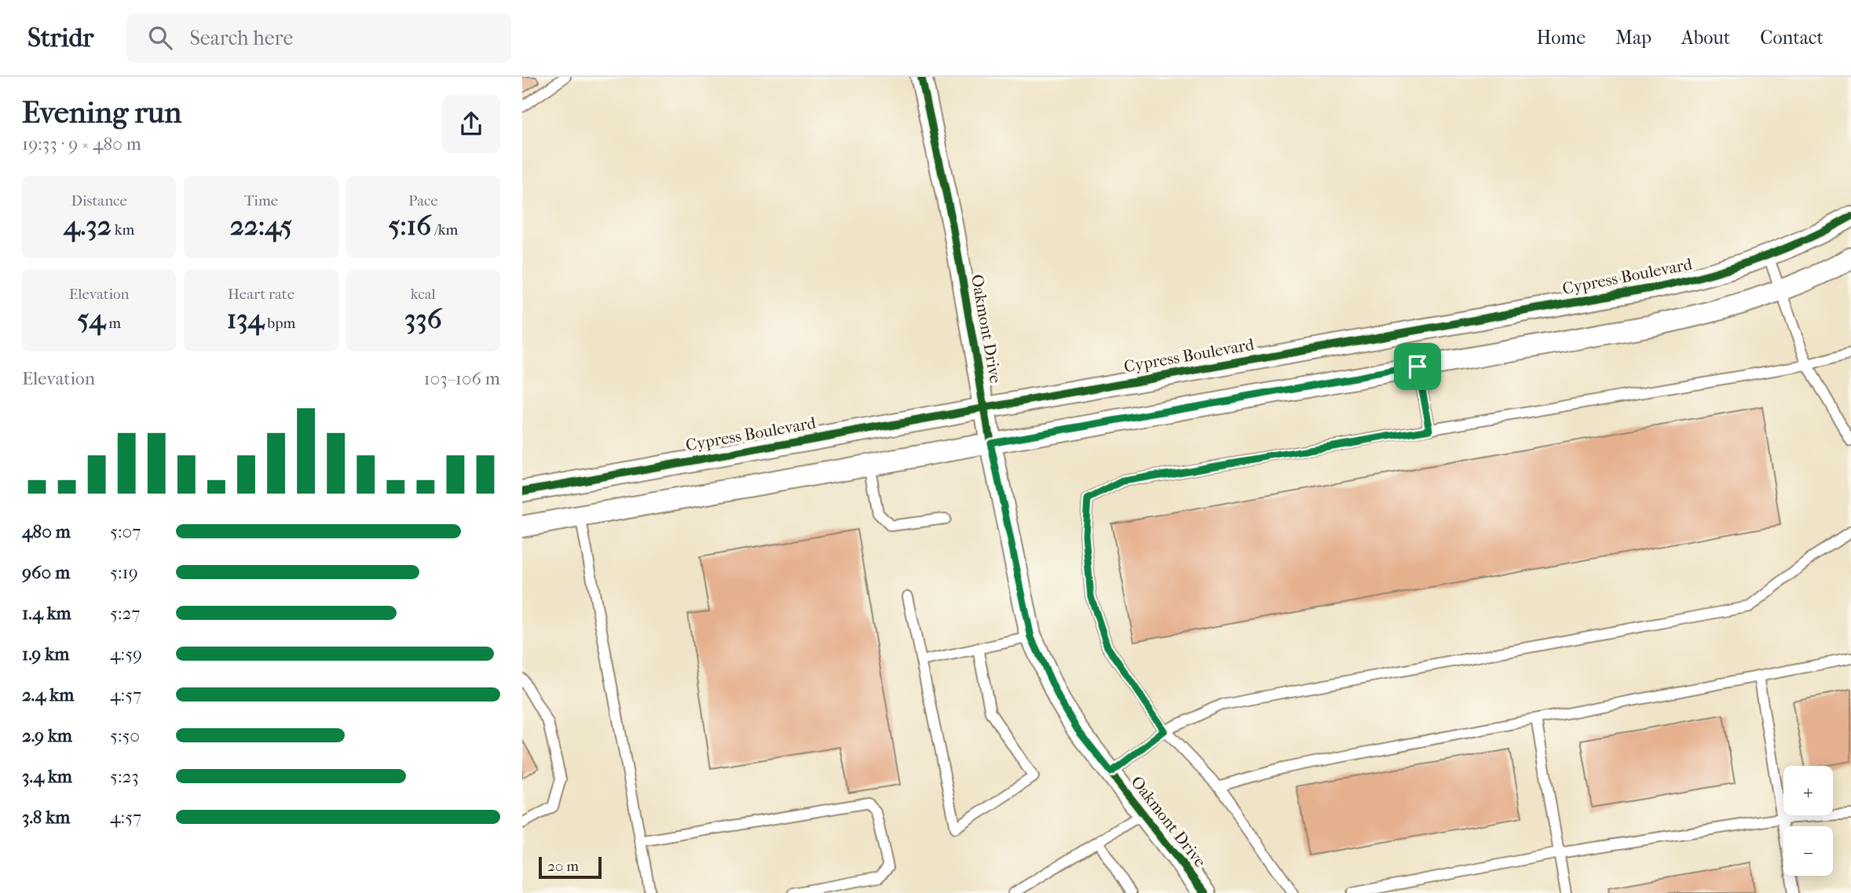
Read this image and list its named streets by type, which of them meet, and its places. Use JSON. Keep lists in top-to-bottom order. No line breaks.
{"streets":{"street":["Cypress Boulevard","Oakmont Drive"]},"crossings":[["Cypress Boulevard","Oakmont Drive"]],"scale_bar":"20 m","page":{"header":"Stridr","search":"Search here","nav":["Home","Map","About","Contact"],"heading":["Evening run","19:33 · 9 × 480 m"],"stats":[["Distance","4.32 km"],["Time","22:45"],["Pace","5:16 /km"],["Elevation","54 m"],["Heart rate","134 bpm"],["kcal","336"]],"chart":["Elevation","103–106 m"],"list":[{"name":"480 m","note":"5:07"},{"name":"960 m","note":"5:19"},{"name":"1.4 km","note":"5:27"},{"name":"1.9 km","note":"4:59"},{"name":"2.4 km","note":"4:57"},{"name":"2.9 km","note":"5:50"},{"name":"3.4 km","note":"5:23"},{"name":"3.8 km","note":"4:57"}],"map_buttons":["+","−"],"scale":"20 m"}}
